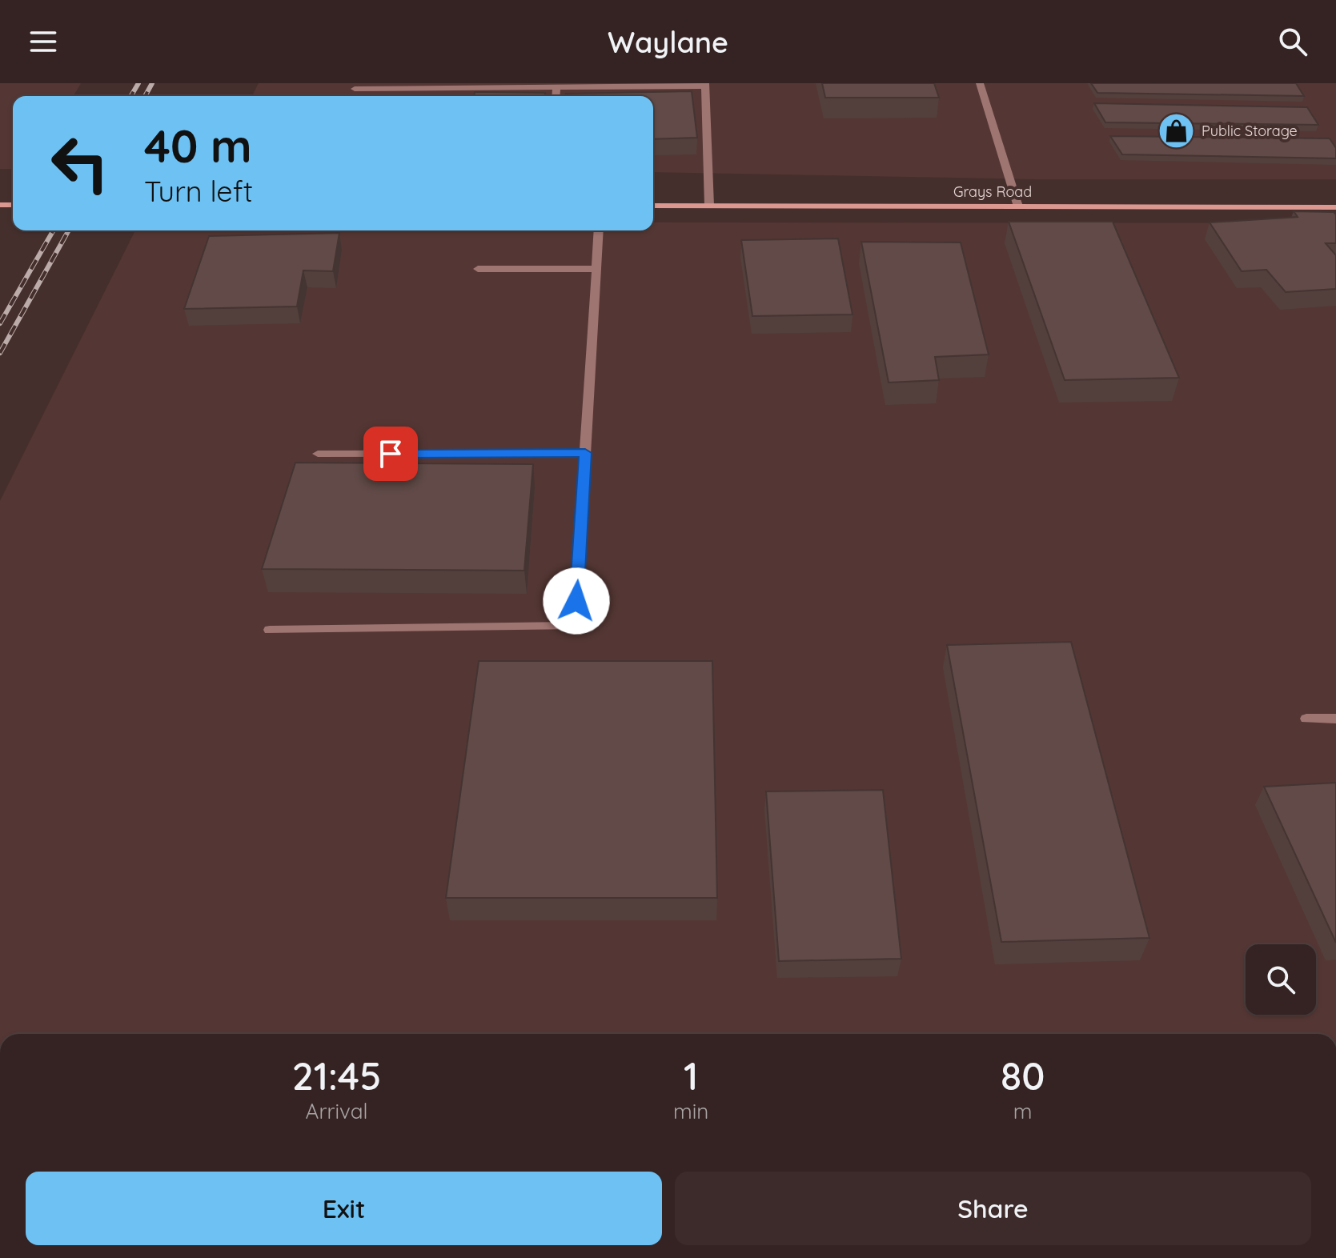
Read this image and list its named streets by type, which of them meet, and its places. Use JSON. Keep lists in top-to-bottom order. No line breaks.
{"streets":{"street":["Grays Road"]},"places":{"shop":["Public Storage"]},"page":{"header":"Waylane","turn":["40 m","Turn left"],"eta":["21:45","Arrival","1","min","80","m"],"buttons":["Exit","Share"]}}
